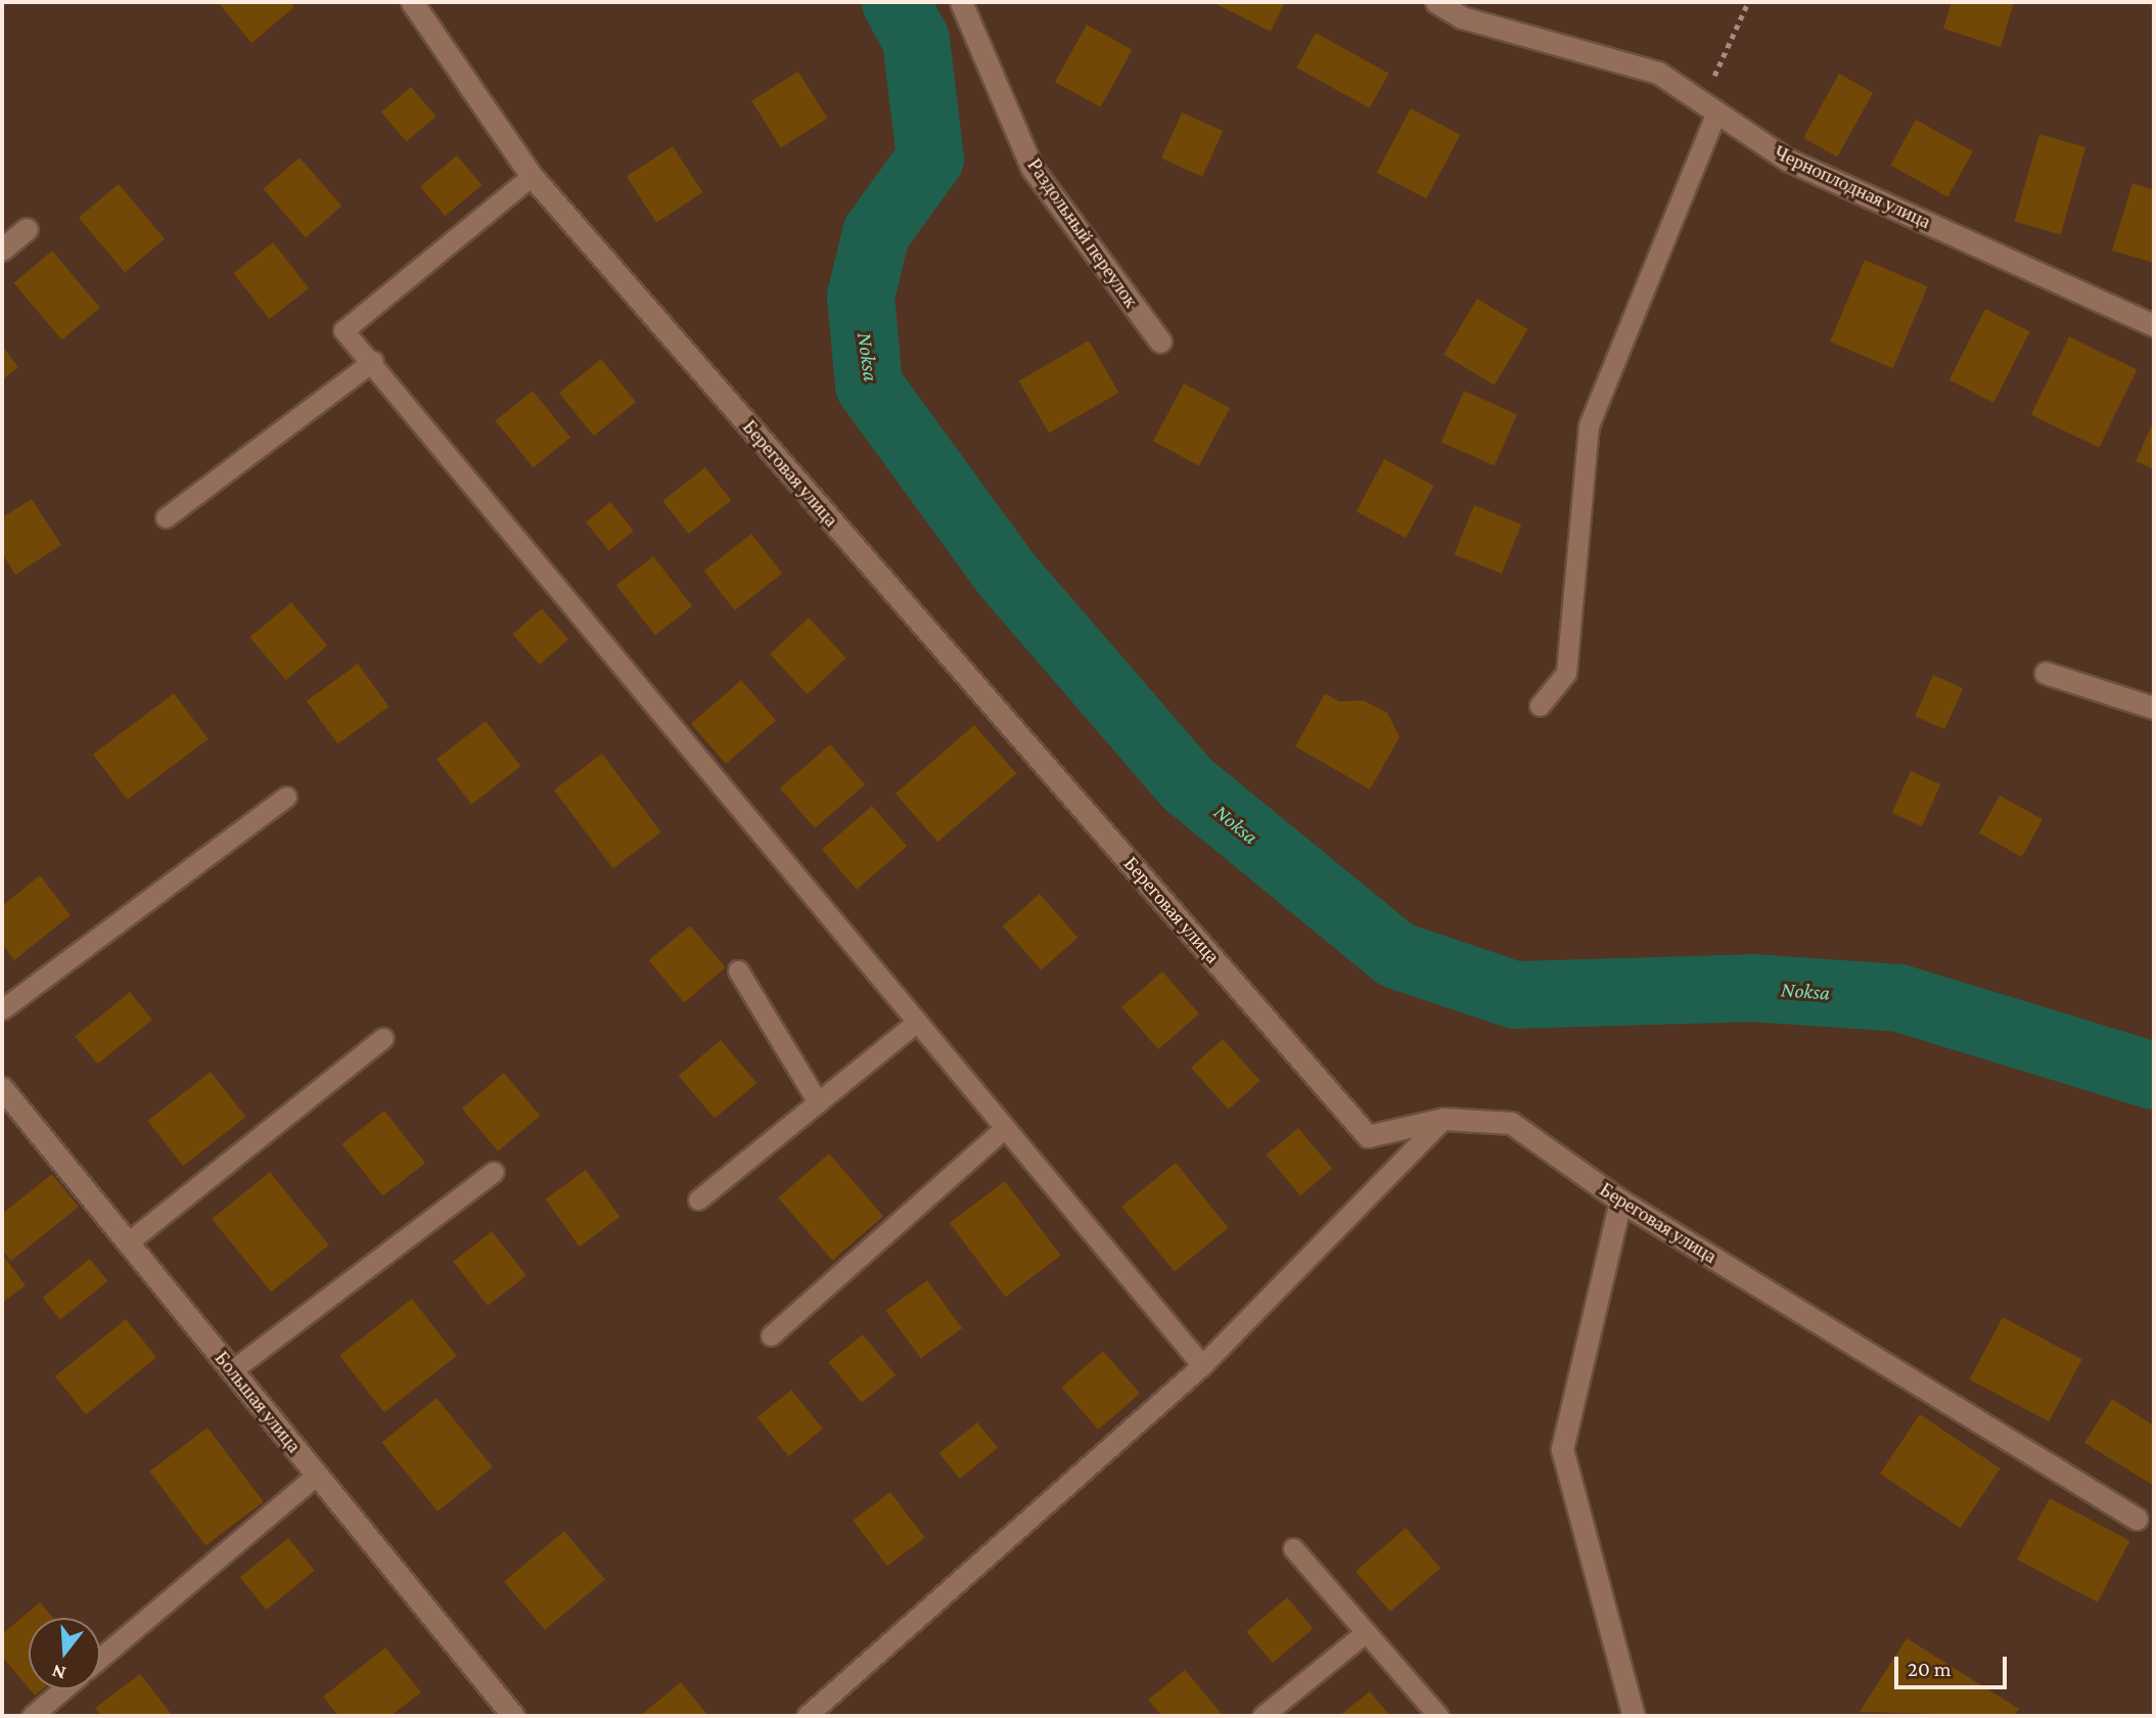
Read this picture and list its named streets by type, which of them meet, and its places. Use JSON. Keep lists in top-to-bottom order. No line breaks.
{"streets":{"street":["Черноплодная улица","Раздольный переулок","Береговая улица","Большая улица"]},"water":["Noksa"],"scale_bar":"20 m","north":"bottom"}
